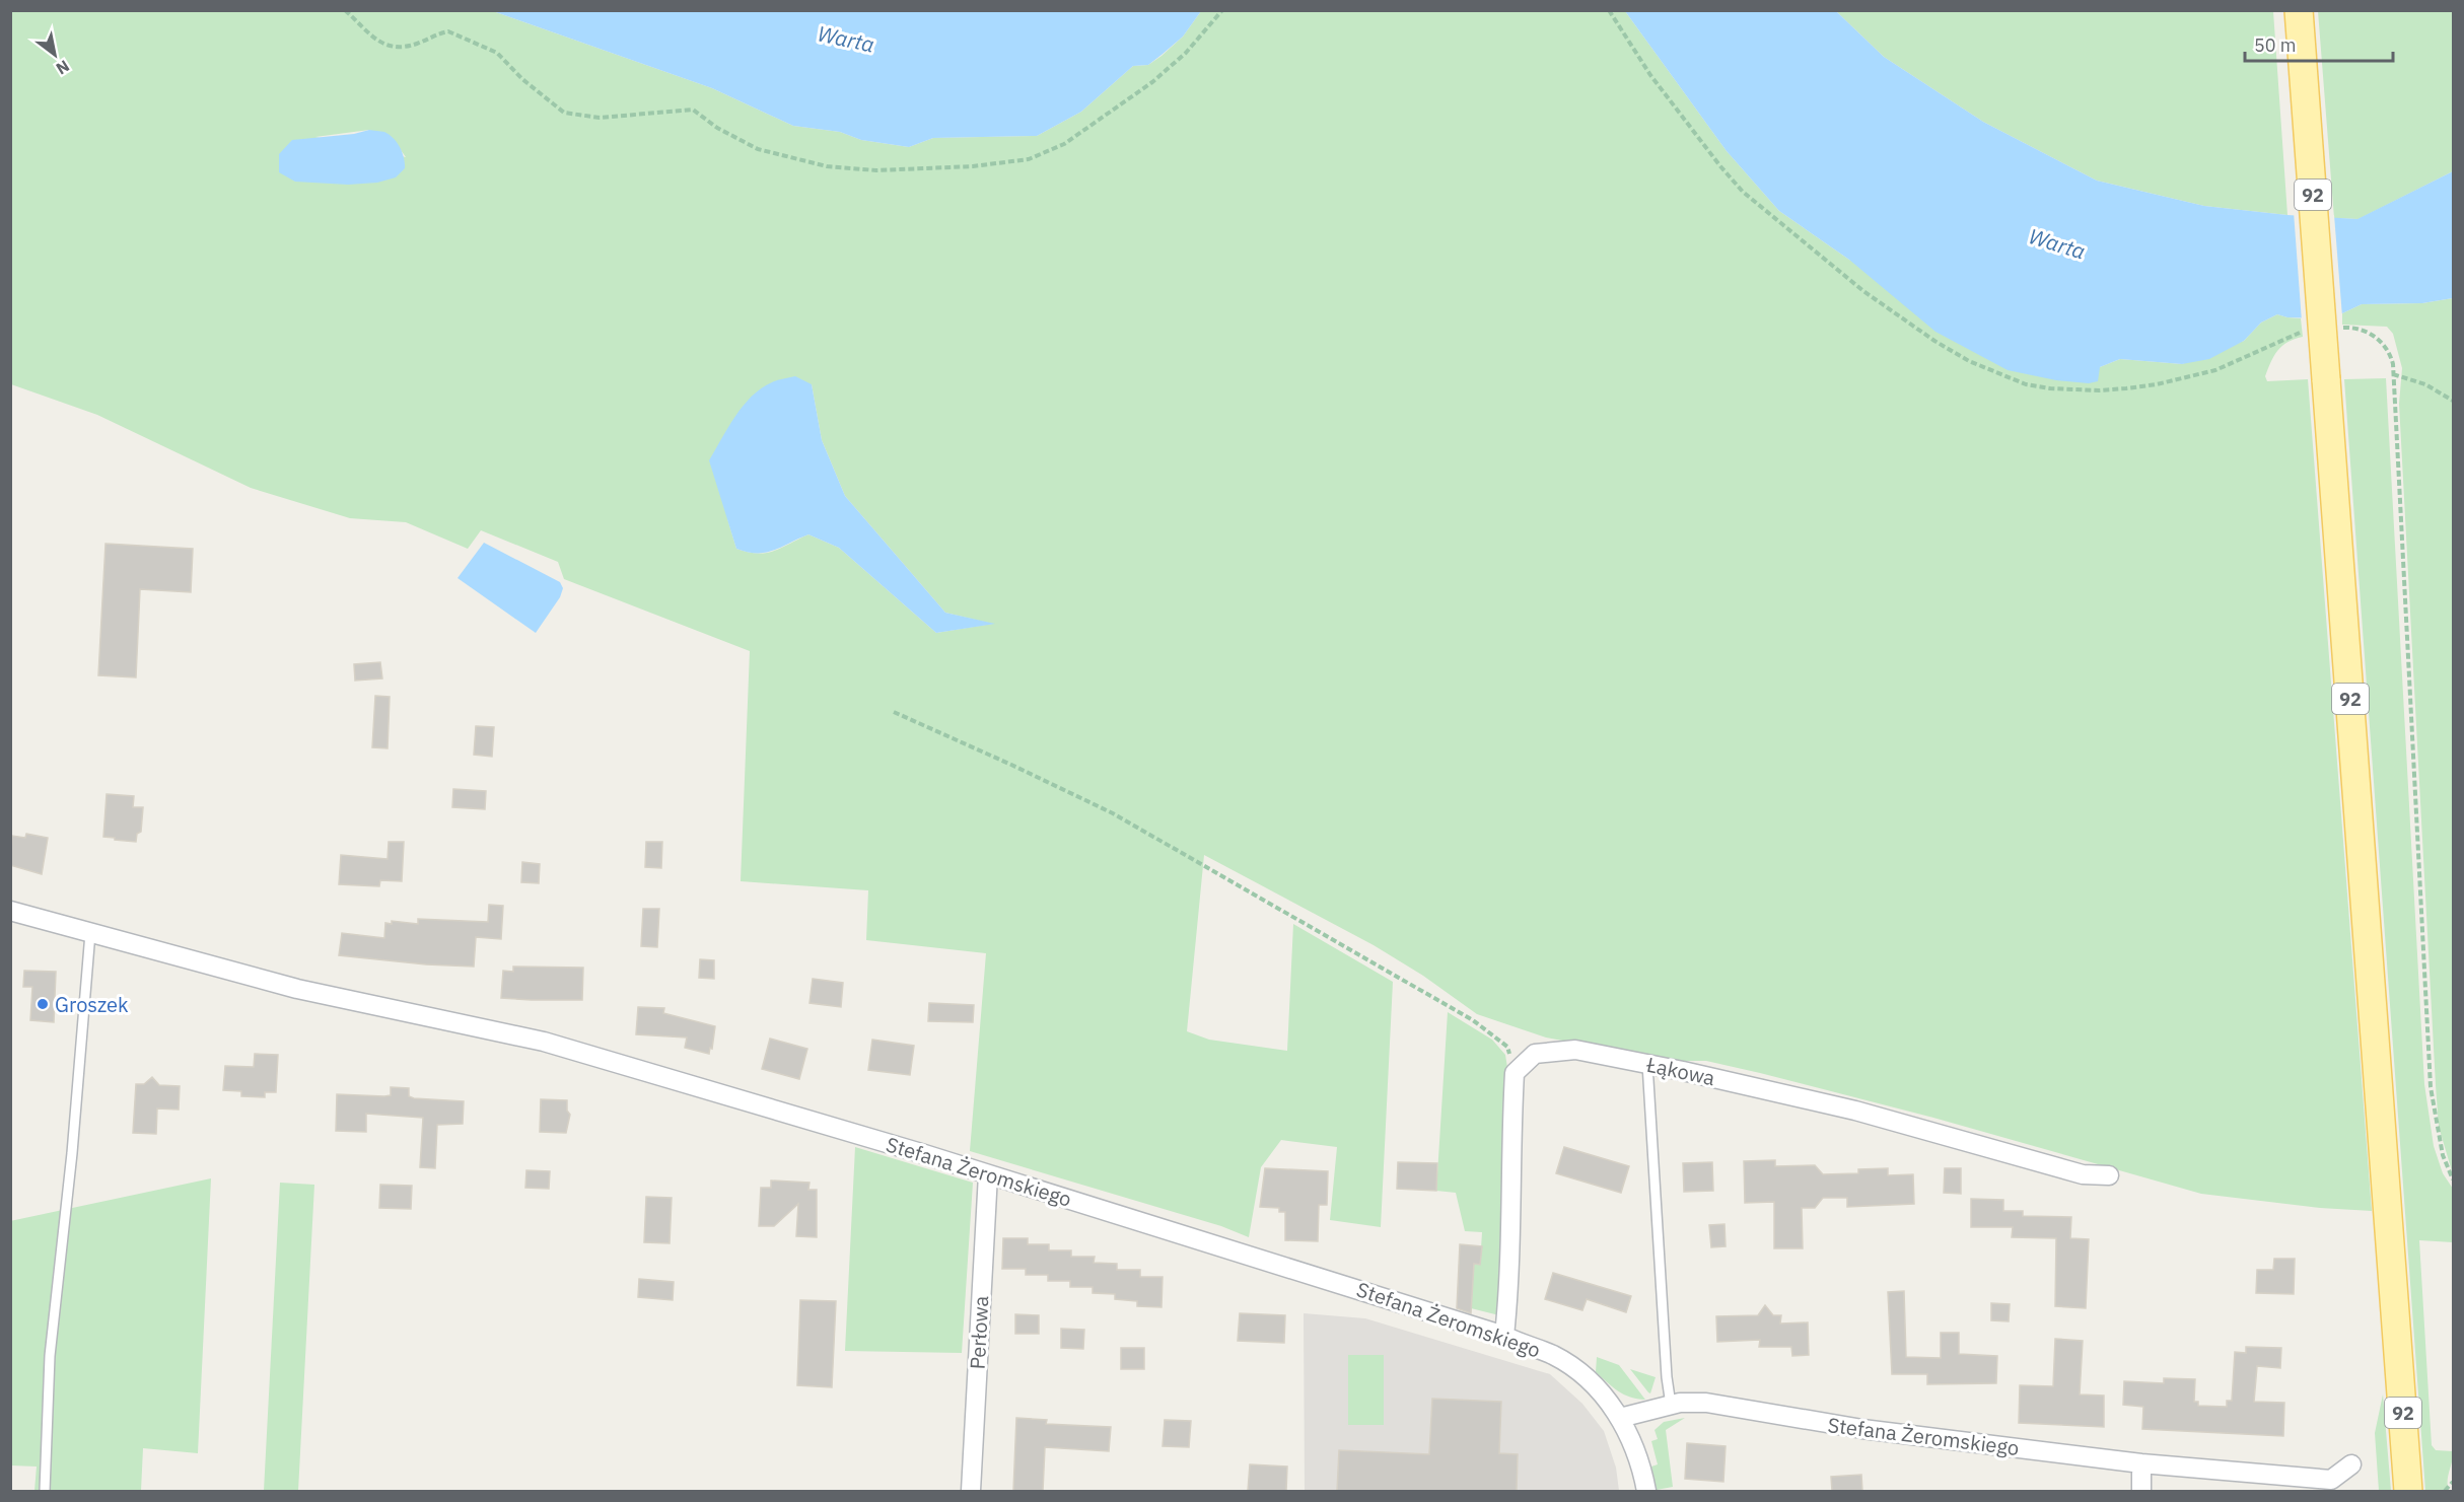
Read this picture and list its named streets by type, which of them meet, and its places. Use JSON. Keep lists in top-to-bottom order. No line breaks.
{"streets":{"main road":["92"],"street":["Łąkowa","Stefana Żeromskiego","Perłowa"]},"crossings":[["Stefana Żeromskiego","Perłowa"]],"water":["Warta"],"places":["Groszek"],"scale_bar":"50 m","north":"bottom right"}
